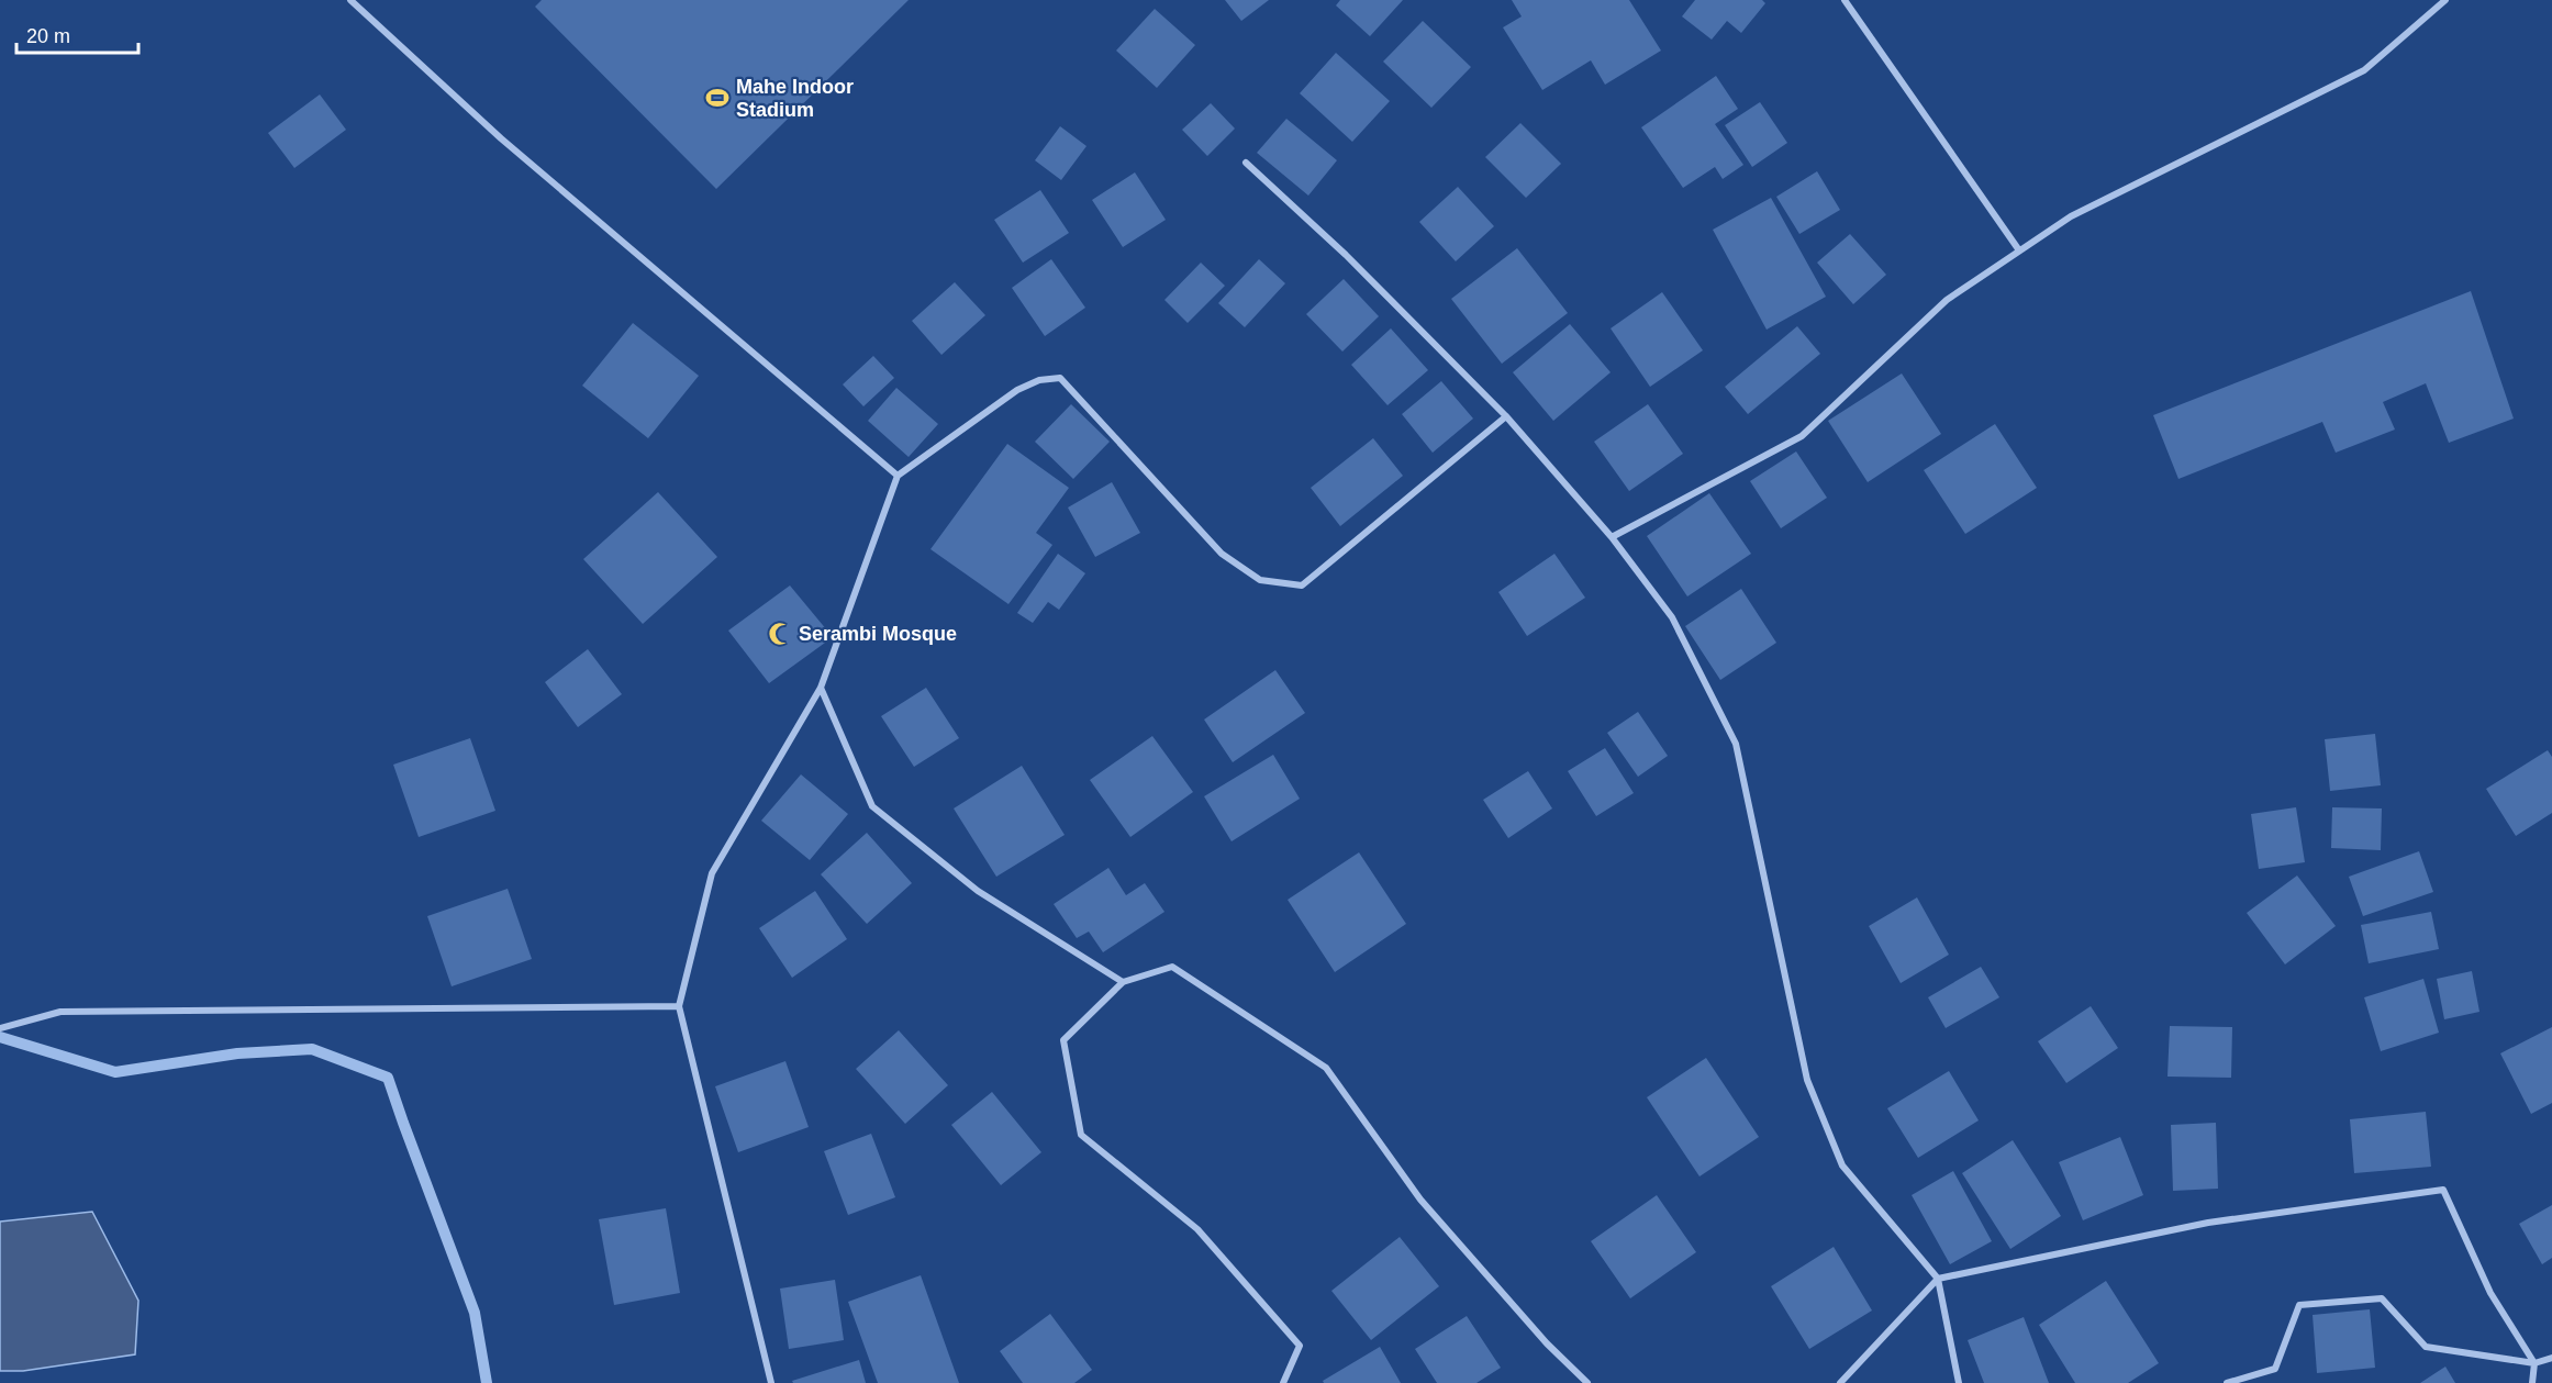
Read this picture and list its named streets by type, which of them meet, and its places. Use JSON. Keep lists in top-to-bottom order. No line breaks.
{"places":{"sports":["Mahe Indoor Stadium"],"mosque":["Serambi Mosque"]},"scale_bar":"20 m"}
